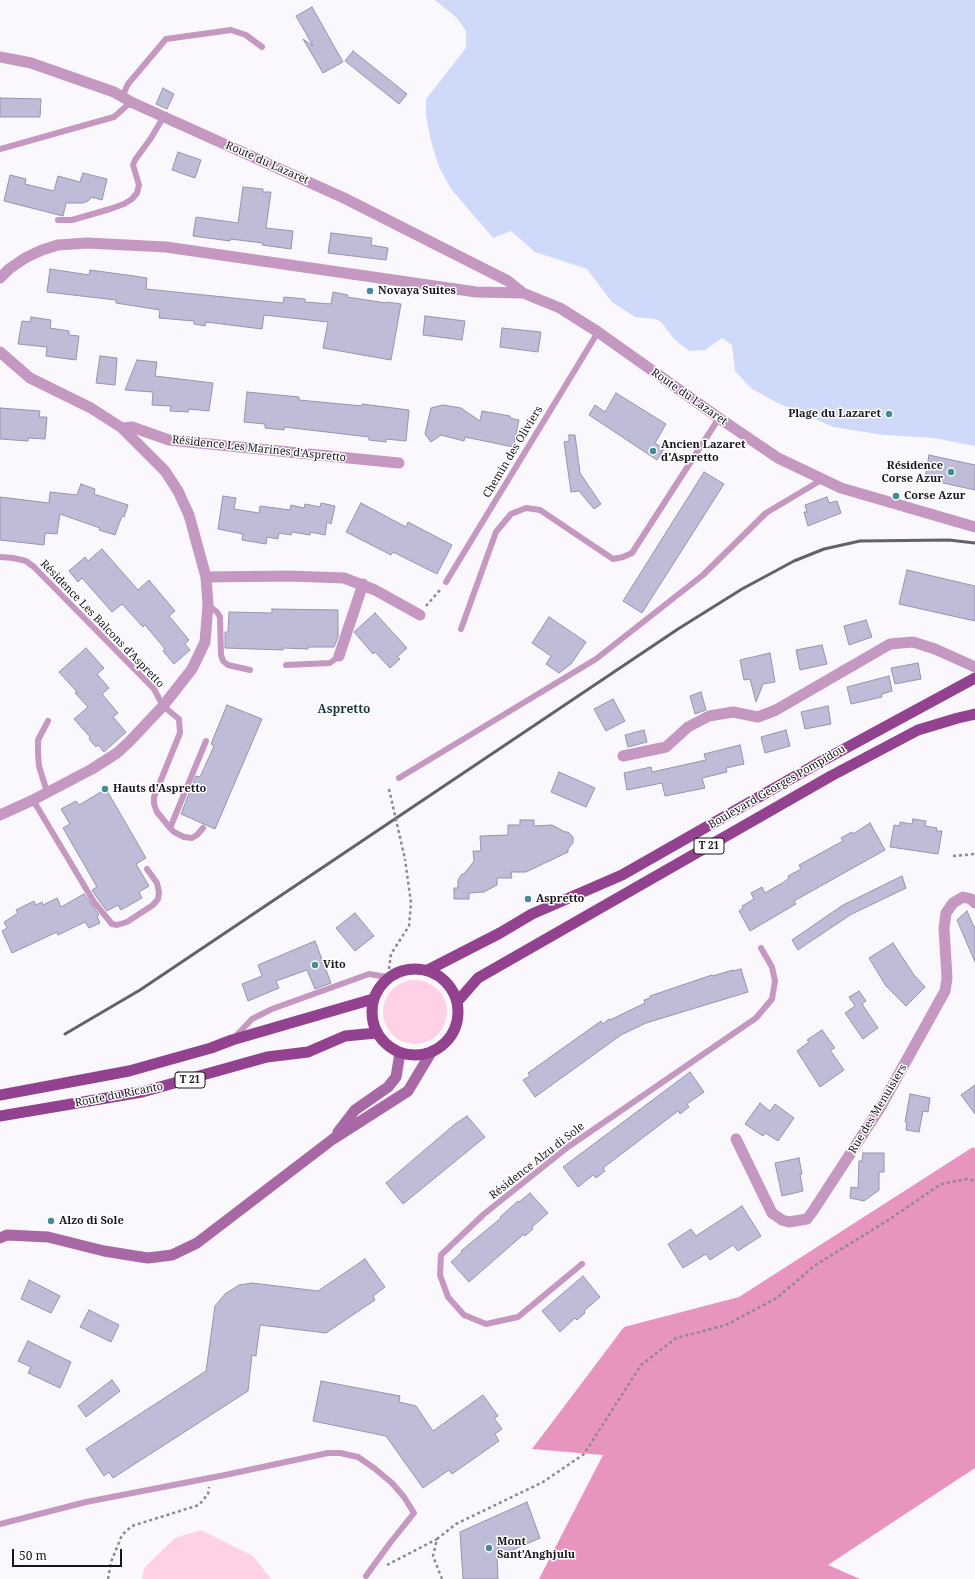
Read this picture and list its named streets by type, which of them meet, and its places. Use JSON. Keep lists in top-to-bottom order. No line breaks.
{"streets":{"main road":["Boulevard Georges Pompidou","T 21","Route du Ricanto"],"street":["Route du Lazaret","Résidence Les Marines d'Aspretto","Rue des Menuisiers"],"lane":["Chemin des Oliviers","Résidence Les Balcons d'Aspretto","Résidence Alzu di Sole"]},"crossings":[["Route du Lazaret","Chemin des Oliviers"],["Boulevard Georges Pompidou","Route du Ricanto"]],"districts":["Aspretto"],"places":["Novaya Suites","Plage du Lazaret","Ancien Lazaret d'Aspretto","Résidence Corse Azur","Corse Azur","Hauts d'Aspretto","Aspretto","Vito","Alzo di Sole","Mont Sant’Anghjulu"],"scale_bar":"50 m"}
